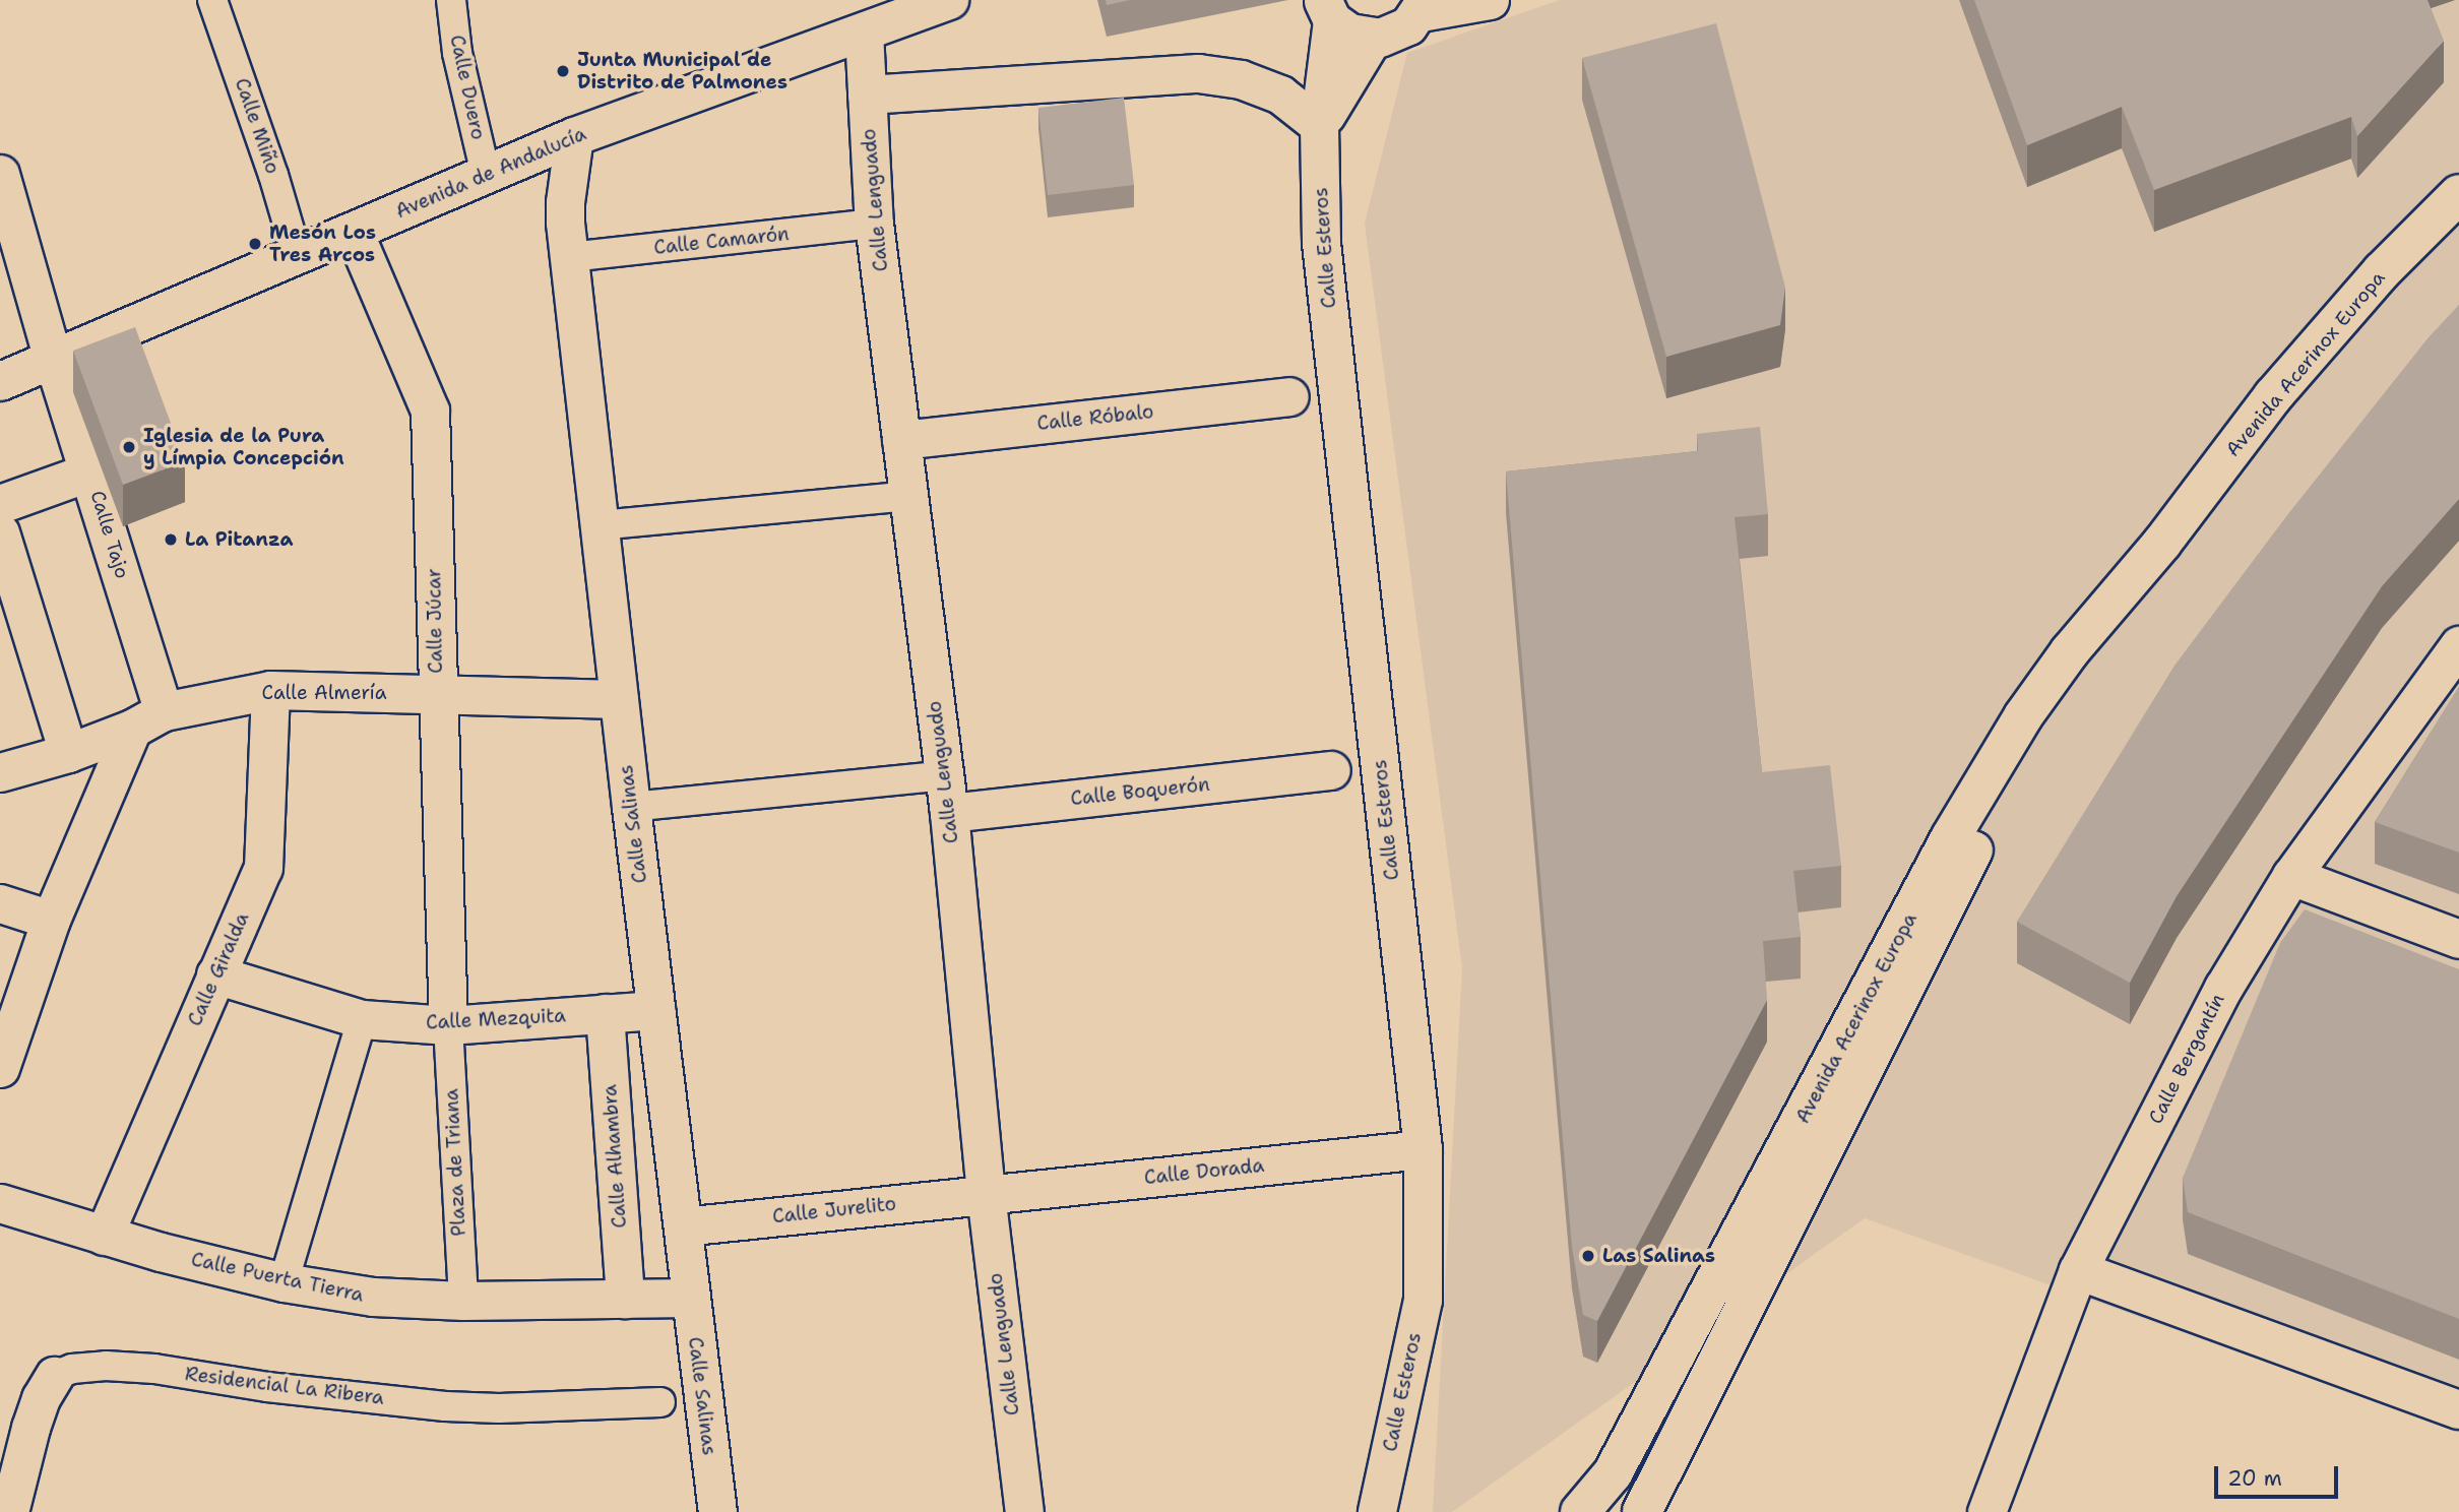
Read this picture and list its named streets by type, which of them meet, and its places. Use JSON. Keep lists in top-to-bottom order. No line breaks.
{"streets":{"street":["Calle Duero","Calle Miño","Avenida de Andalucía","Calle Lenguado","Calle Camarón","Calle Esteros","Avenida Acerinox Europa","Calle Róbalo","Calle Tajo","Calle Júcar","Calle Almería","Calle Boquerón","Calle Salinas","Calle Giralda","Calle Mezquita","Calle Bergantín","Calle Alhambra","Plaza de Triana","Calle Dorada","Calle Jurelito","Calle Puerta Tierra","Residencial La Ribera"]},"crossings":[["Calle Duero","Avenida de Andalucía"],["Calle Miño","Avenida de Andalucía"],["Avenida de Andalucía","Calle Lenguado"],["Avenida de Andalucía","Calle Tajo"],["Avenida de Andalucía","Calle Júcar"],["Avenida de Andalucía","Calle Salinas"],["Calle Lenguado","Calle Camarón"],["Calle Lenguado","Calle Róbalo"],["Calle Lenguado","Calle Boquerón"],["Calle Lenguado","Calle Dorada"],["Calle Lenguado","Calle Jurelito"],["Calle Camarón","Calle Salinas"],["Calle Esteros","Calle Dorada"],["Calle Tajo","Calle Almería"],["Calle Júcar","Calle Almería"],["Calle Júcar","Calle Mezquita"],["Calle Júcar","Plaza de Triana"],["Calle Almería","Calle Salinas"],["Calle Almería","Calle Giralda"],["Calle Salinas","Calle Mezquita"],["Calle Salinas","Calle Jurelito"],["Calle Salinas","Calle Puerta Tierra"],["Calle Giralda","Calle Mezquita"],["Calle Giralda","Calle Puerta Tierra"],["Calle Mezquita","Calle Alhambra"],["Calle Mezquita","Plaza de Triana"],["Calle Alhambra","Calle Puerta Tierra"],["Plaza de Triana","Calle Puerta Tierra"],["Calle Dorada","Calle Jurelito"]],"places":["Junta Municipal de Distrito de Palmones","Mesón Los Tres Arcos","Iglesia de la Pura y Límpia Concepción","La Pitanza","Las Salinas"],"scale_bar":"20 m"}
